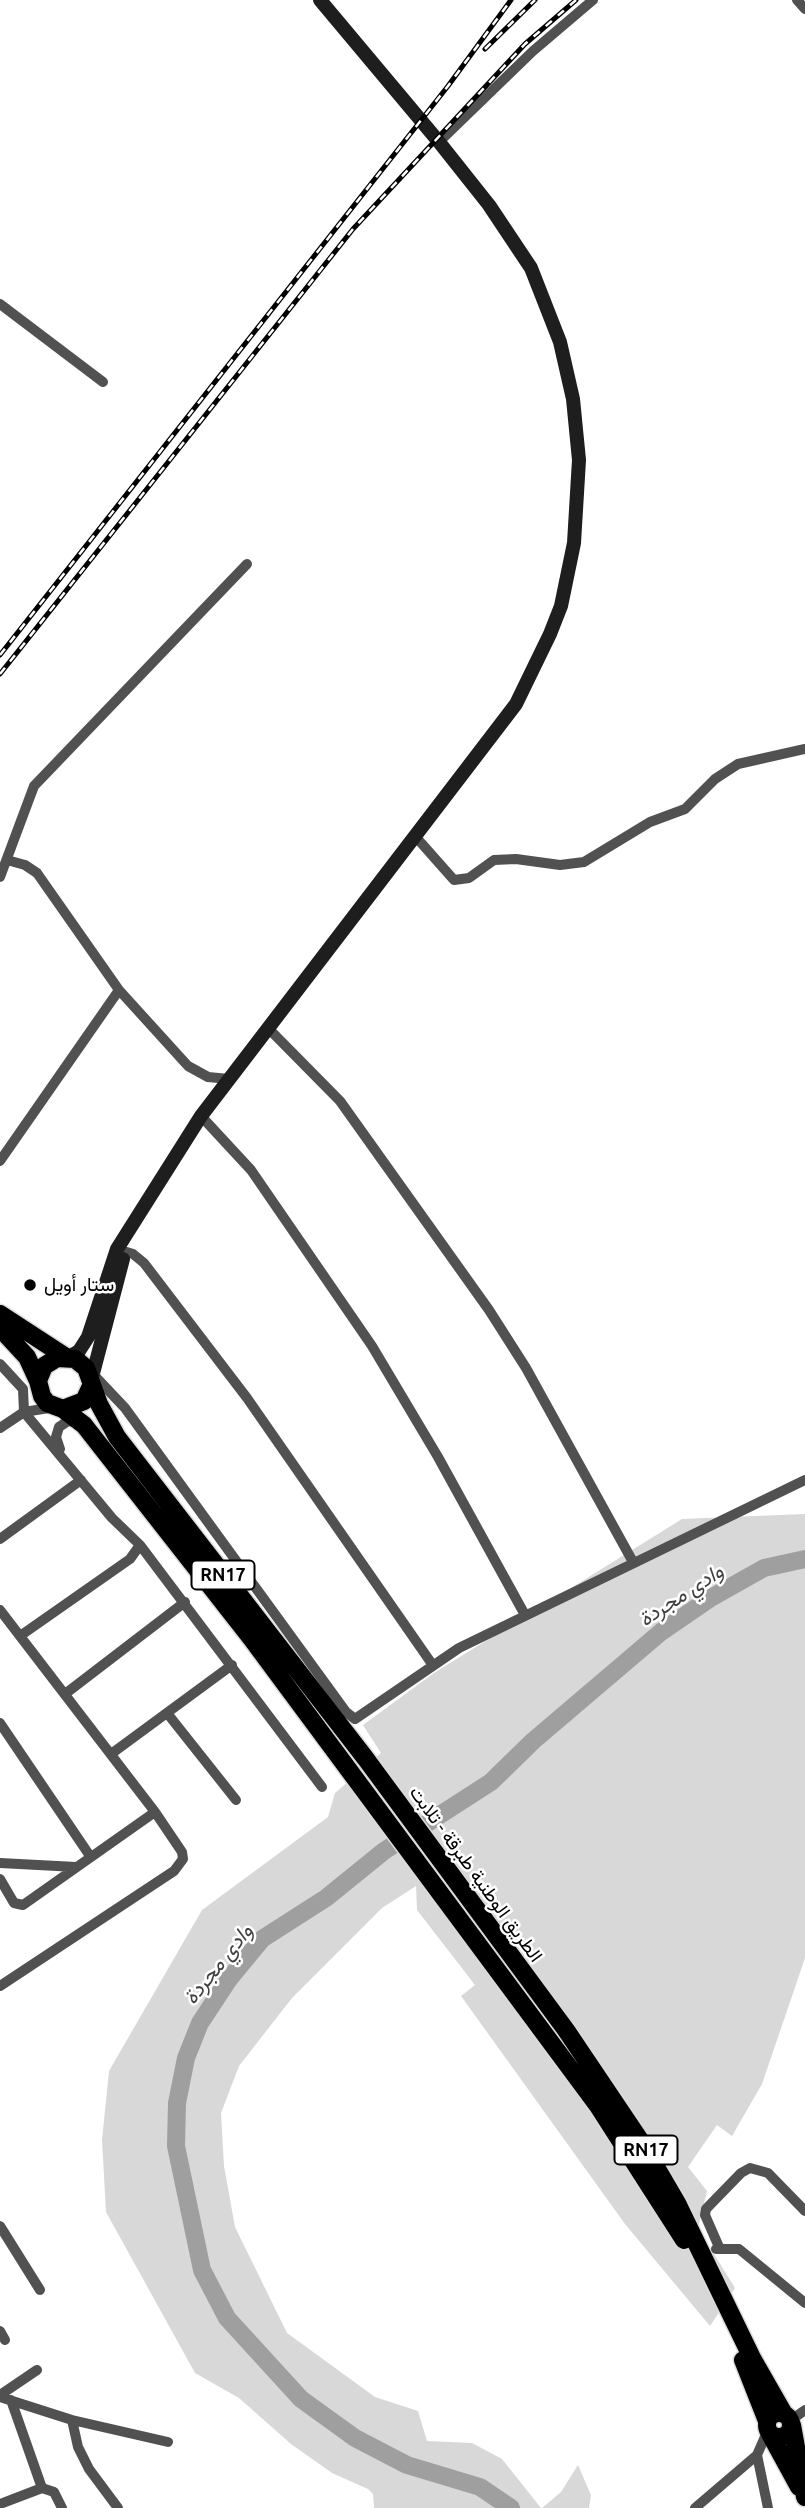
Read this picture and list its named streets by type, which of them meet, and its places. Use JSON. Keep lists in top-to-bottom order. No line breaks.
{"streets":{"main road":["RN17","الطريق الوطنية طبرقة - تلابت"]},"crossings":[["RN17","الطريق الوطنية طبرقة - تلابت"]],"water":["وادي مجردة"],"places":["ستار أويل"]}
